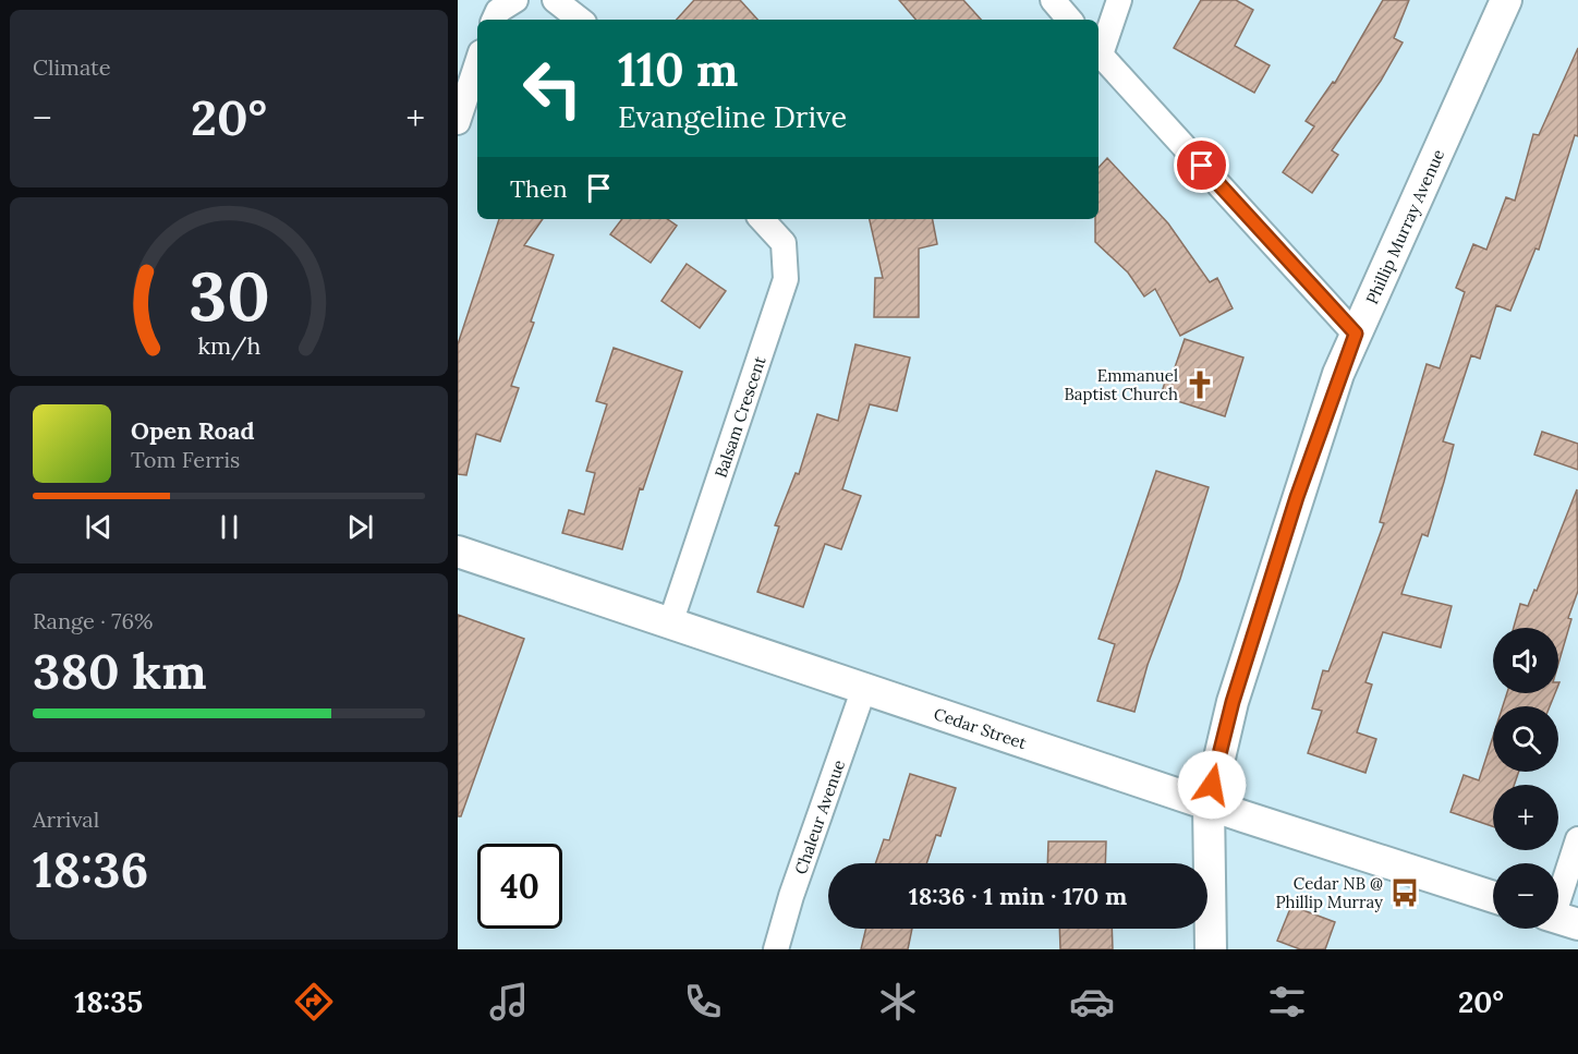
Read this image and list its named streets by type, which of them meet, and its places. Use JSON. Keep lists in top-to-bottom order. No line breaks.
{"streets":{"street":["Phillip Murray Avenue","Balsam Crescent","Cedar Street","Chaleur Avenue"]},"crossings":[["Phillip Murray Avenue","Cedar Street"],["Balsam Crescent","Cedar Street"],["Cedar Street","Chaleur Avenue"]],"places":{"church":["Emmanuel Baptist Church"],"bus stop":["Cedar NB @ Phillip Murray"]},"page":{"tile":["Climate",["Range · 76%","380 km"],["Arrival","18:36"]],"turn":["110 m","Evangeline Drive"],"heat":["−","20°","+"],"then":"Then","song":["Open Road","Tom Ferris"],"map_buttons":["+","−"],"limit":"40","trip":"18:36 · 1 min · 170 m","tabs":["18:35","20°"],"gauge":["30","km/h"]}}
